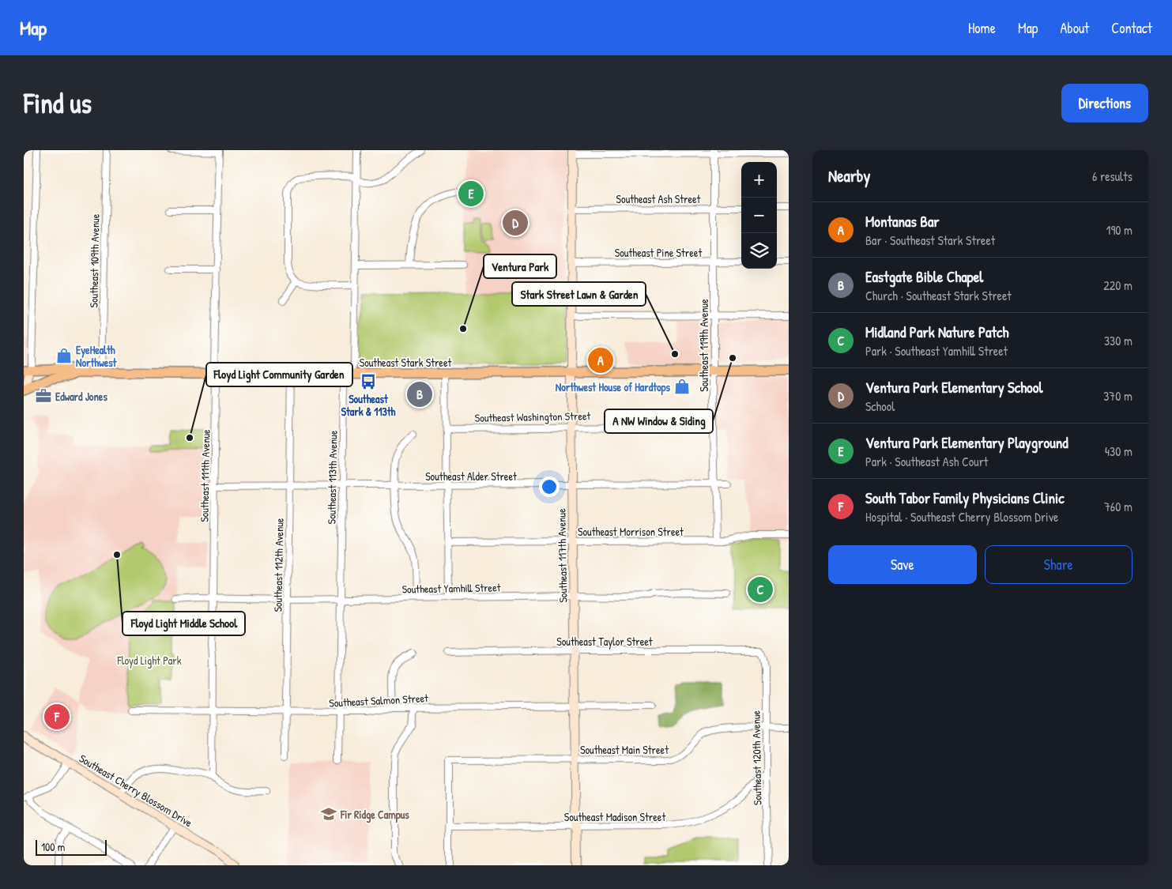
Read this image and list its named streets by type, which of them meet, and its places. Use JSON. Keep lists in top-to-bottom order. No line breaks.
{"streets":{"main road":["Southeast Stark Street"],"street":["Southeast Ash Street","Southeast Pine Street","Southeast 109th Avenue","Southeast 119th Avenue","Southeast Washington Street","Southeast 111th Avenue","Southeast Alder Street","Southeast 113th Avenue","Southeast Morrison Street","Southeast 117th Avenue","Southeast 112th Avenue","Southeast Yamhill Street","Southeast Taylor Street","Southeast Salmon Street","Southeast Main Street","Southeast 120th Avenue","Southeast Cherry Blossom Drive","Southeast Madison Street"]},"crossings":[["Southeast Ash Street","Southeast 119th Avenue"],["Southeast Ash Street","Southeast 117th Avenue"],["Southeast Pine Street","Southeast 119th Avenue"],["Southeast Pine Street","Southeast 117th Avenue"],["Southeast 109th Avenue","Southeast Stark Street"],["Southeast 119th Avenue","Southeast Stark Street"],["Southeast 119th Avenue","Southeast Washington Street"],["Southeast 119th Avenue","Southeast Alder Street"],["Southeast 119th Avenue","Southeast Morrison Street"],["Southeast Stark Street","Southeast 111th Avenue"],["Southeast Stark Street","Southeast 113th Avenue"],["Southeast Stark Street","Southeast 117th Avenue"],["Southeast Stark Street","Southeast 112th Avenue"],["Southeast Washington Street","Southeast 117th Avenue"],["Southeast 111th Avenue","Southeast Alder Street"],["Southeast 111th Avenue","Southeast Yamhill Street"],["Southeast 111th Avenue","Southeast Salmon Street"],["Southeast Alder Street","Southeast 113th Avenue"],["Southeast Alder Street","Southeast 117th Avenue"],["Southeast Alder Street","Southeast 112th Avenue"],["Southeast 113th Avenue","Southeast Yamhill Street"],["Southeast 113th Avenue","Southeast Salmon Street"],["Southeast Morrison Street","Southeast 117th Avenue"],["Southeast 117th Avenue","Southeast Yamhill Street"],["Southeast 117th Avenue","Southeast Taylor Street"],["Southeast 117th Avenue","Southeast Salmon Street"],["Southeast 117th Avenue","Southeast Main Street"],["Southeast 117th Avenue","Southeast Madison Street"],["Southeast 112th Avenue","Southeast Yamhill Street"],["Southeast 112th Avenue","Southeast Salmon Street"],["Southeast Taylor Street","Southeast 120th Avenue"],["Southeast Main Street","Southeast 120th Avenue"],["Southeast Main Street","Southeast Madison Street"],["Southeast 120th Avenue","Southeast Madison Street"]],"parks":["Floyd Light Park"],"places":{"other":["Ventura Park","Stark Street Lawn & Garden","A NW Window & Siding","Floyd Light Community Garden","Floyd Light Middle School"],"shop":["EyeHealth Northwest","Northwest House of Hardtops"],"bus stop":["Southeast Stark & 113th"],"office":["Edward Jones"],"school or university":["Fir Ridge Campus"]},"scale_bar":"100 m","page":{"header":"Map","nav":["Home","Map","About","Contact"],"buttons":["Directions",["Save","Share"]],"title":"Find us","heading":["Nearby","6 results"],"map_buttons":["+","−"],"pins":["E","D","A","B","C","F"],"list":[{"mark":"A","name":"Montanas Bar","note":"Bar · Southeast Stark Street","value":"190 m"},{"mark":"B","name":"Eastgate Bible Chapel","note":"Church · Southeast Stark Street","value":"220 m"},{"mark":"C","name":"Midland Park Nature Patch","note":"Park · Southeast Yamhill Street","value":"330 m"},{"mark":"D","name":"Ventura Park Elementary School","note":"School","value":"370 m"},{"mark":"E","name":"Ventura Park Elementary Playground","note":"Park · Southeast Ash Court","value":"430 m"},{"mark":"F","name":"South Tabor Family Physicians Clinic","note":"Hospital · Southeast Cherry Blossom Drive","value":"760 m"}],"scale":"100 m"}}
